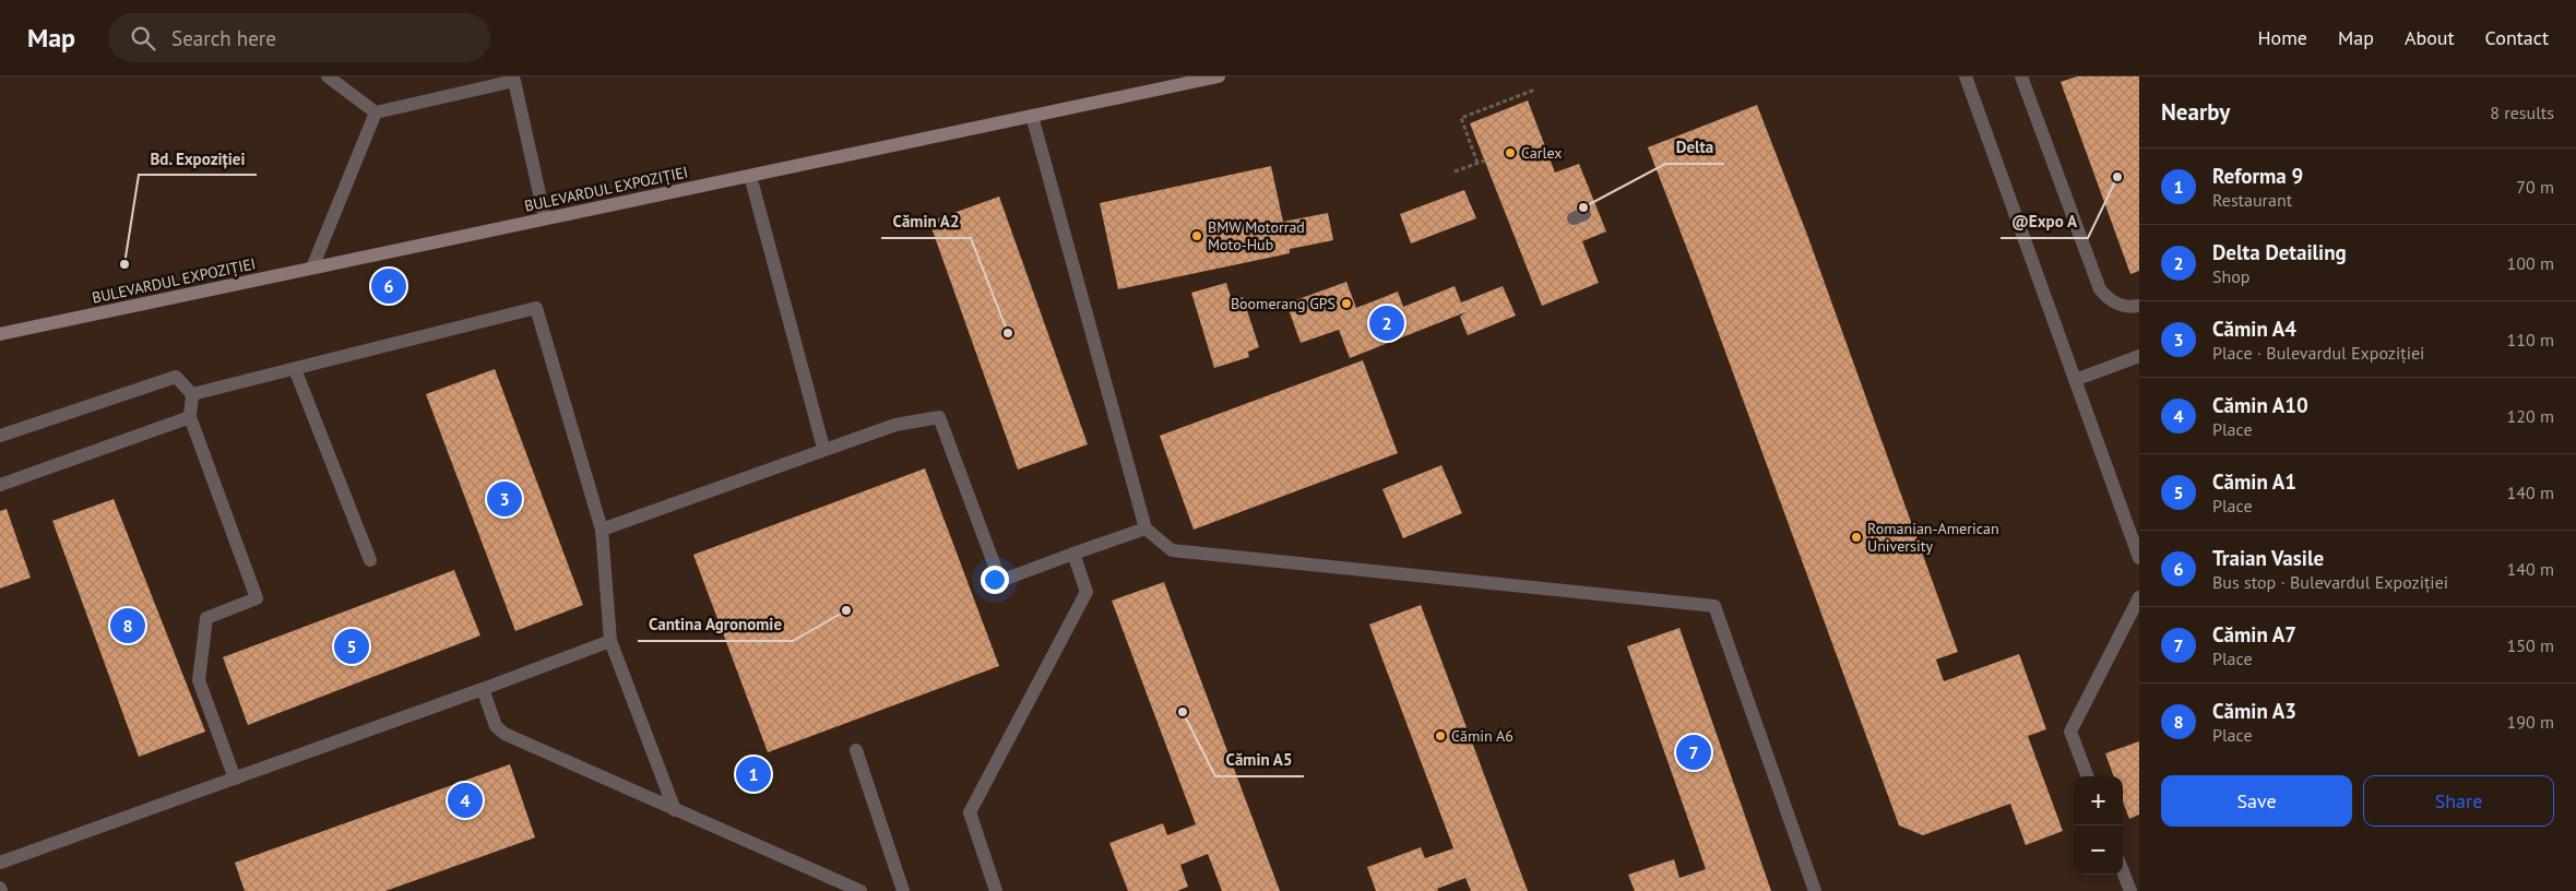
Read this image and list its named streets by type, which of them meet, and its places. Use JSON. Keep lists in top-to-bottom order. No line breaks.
{"streets":{"street":["BULEVARDUL EXPOZIȚIEI"]},"places":["Carlex","@Expo A","Delta","BMW Motorrad Moto-Hub","Bd. Expoziției","Boomerang GPS","Cămin A2","Romanian-American University","Cantina Agronomie","Cămin A5","Cămin A6"],"page":{"header":"Map","search":"Search here","nav":["Home","Map","About","Contact"],"heading":["Nearby","8 results"],"list":[{"mark":"1","name":"Reforma 9","note":"Restaurant","value":"70 m"},{"mark":"2","name":"Delta Detailing","note":"Shop","value":"100 m"},{"mark":"3","name":"Cămin A4","note":"Place · Bulevardul Expoziției","value":"110 m"},{"mark":"4","name":"Cămin A10","note":"Place","value":"120 m"},{"mark":"5","name":"Cămin A1","note":"Place","value":"140 m"},{"mark":"6","name":"Traian Vasile","note":"Bus stop · Bulevardul Expoziției","value":"140 m"},{"mark":"7","name":"Cămin A7","note":"Place","value":"150 m"},{"mark":"8","name":"Cămin A3","note":"Place","value":"190 m"}],"pins":["6","2","3","8","5","7","1","4"],"buttons":["Save","Share"],"map_buttons":["+","−"]}}
